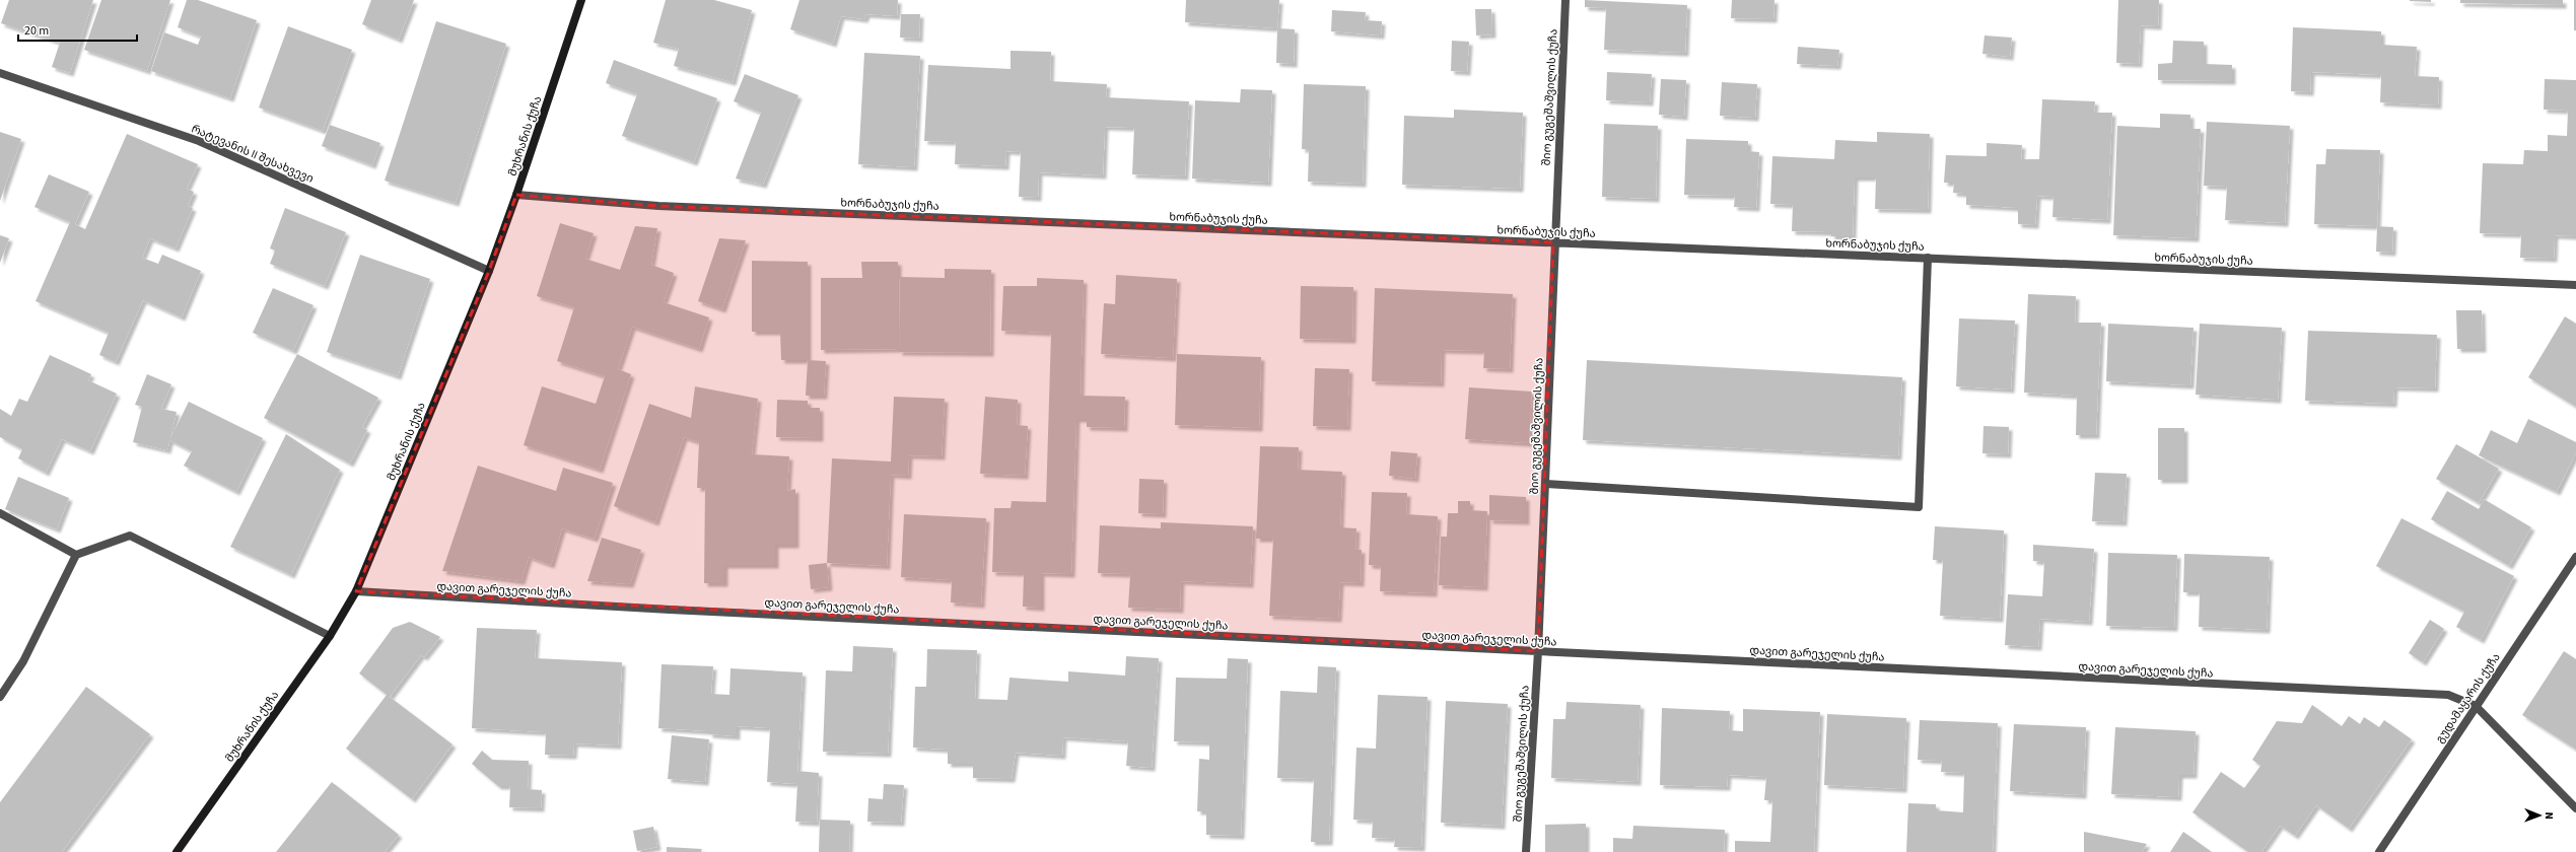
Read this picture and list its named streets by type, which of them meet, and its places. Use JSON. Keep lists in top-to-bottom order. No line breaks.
{"streets":{"street":["შიო გუგეშაშვილის ქუჩა","მუხრანის ქუჩა","რატევანის II შესახვევი","ხორნაბუჯის ქუჩა","დავით გარეჯელის ქუჩა","გუდამაყარის ქუჩა"]},"crossings":[["შიო გუგეშაშვილის ქუჩა","ხორნაბუჯის ქუჩა"],["შიო გუგეშაშვილის ქუჩა","დავით გარეჯელის ქუჩა"],["მუხრანის ქუჩა","რატევანის II შესახვევი"],["მუხრანის ქუჩა","ხორნაბუჯის ქუჩა"],["მუხრანის ქუჩა","დავით გარეჯელის ქუჩა"],["დავით გარეჯელის ქუჩა","გუდამაყარის ქუჩა"]],"scale_bar":"20 m","north":"right"}
